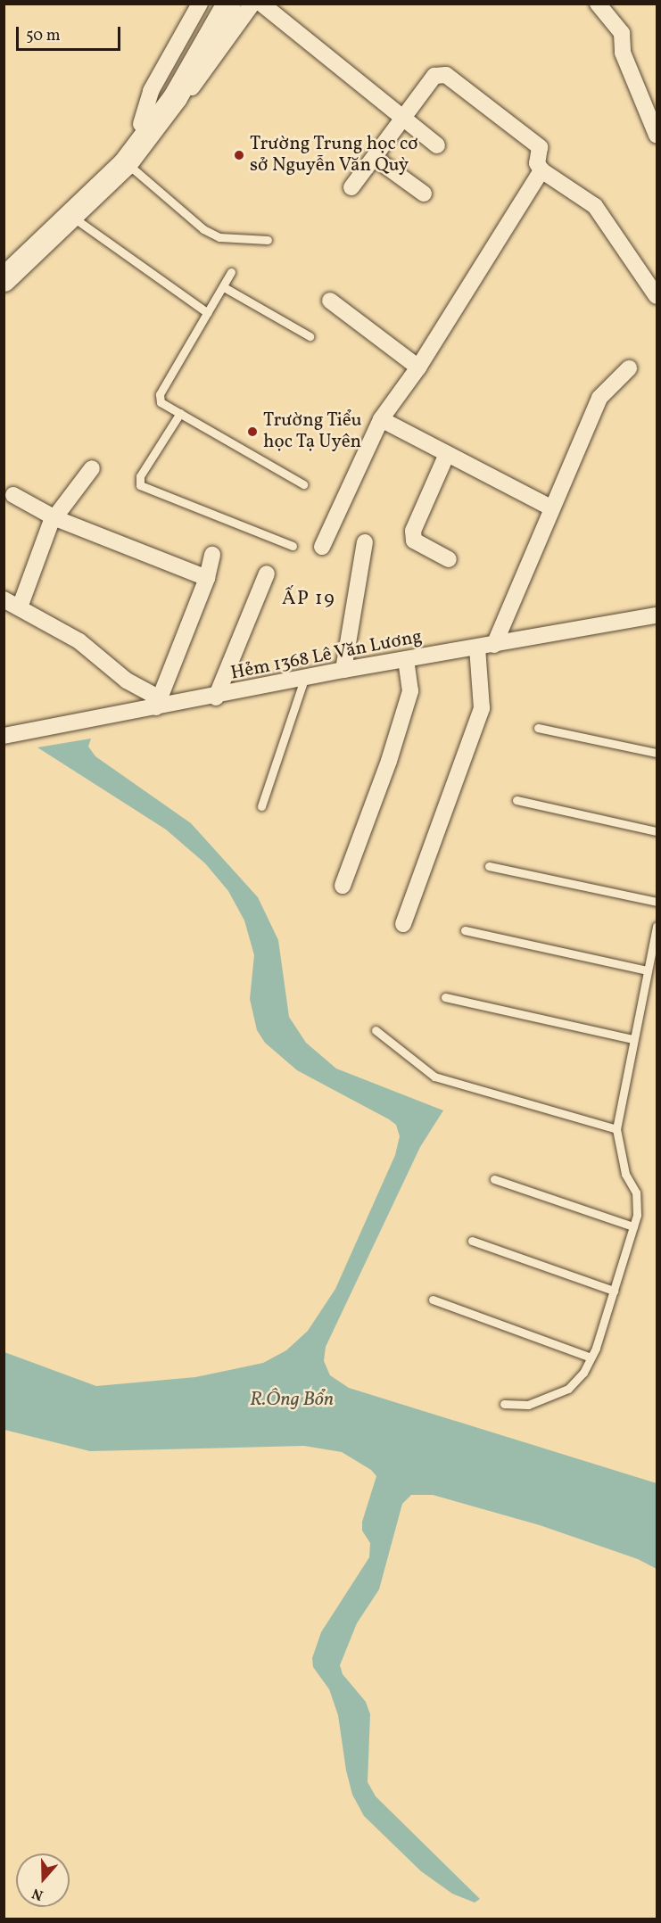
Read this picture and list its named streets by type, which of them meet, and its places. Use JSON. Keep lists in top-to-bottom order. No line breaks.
{"streets":{"street":["Hẻm 1368 Lê Văn Lương"]},"districts":["ẤP 19"],"water":["R.Ông Bổn"],"places":["Trường Trung học cơ sở Nguyễn Văn Quỳ","Trường Tiểu học Tạ Uyên"],"scale_bar":"50 m","north":"bottom"}
